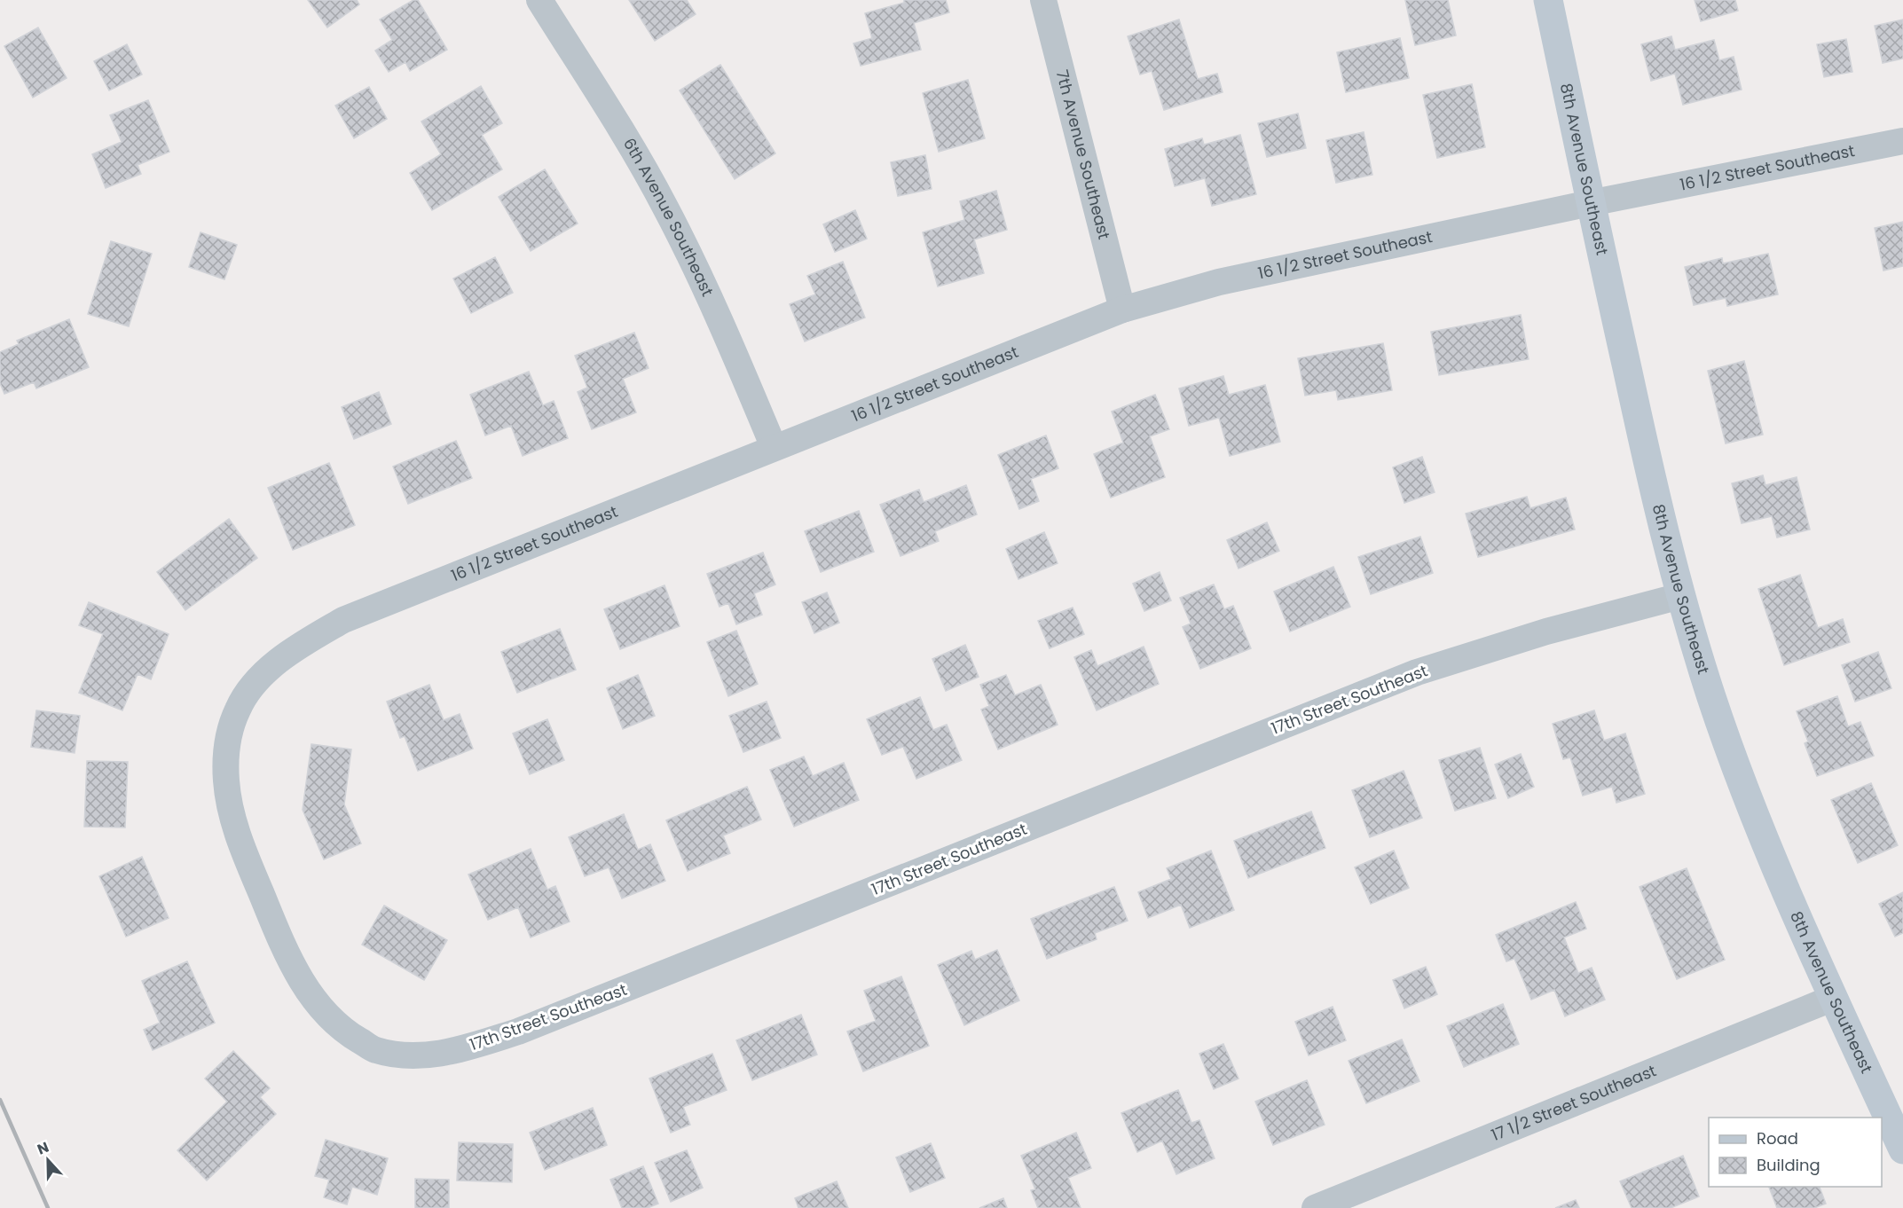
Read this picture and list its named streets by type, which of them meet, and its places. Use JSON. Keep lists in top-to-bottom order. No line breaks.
{"streets":{"street":["7th Avenue Southeast","16 1/2 Street Southeast","8th Avenue Southeast","6th Avenue Southeast","17th Street Southeast","17 1/2 Street Southeast"]},"crossings":[["7th Avenue Southeast","16 1/2 Street Southeast"],["16 1/2 Street Southeast","8th Avenue Southeast"],["16 1/2 Street Southeast","6th Avenue Southeast"],["16 1/2 Street Southeast","17th Street Southeast"],["8th Avenue Southeast","17th Street Southeast"],["8th Avenue Southeast","17 1/2 Street Southeast"]],"legend":["Road","Building"],"north":"top"}
